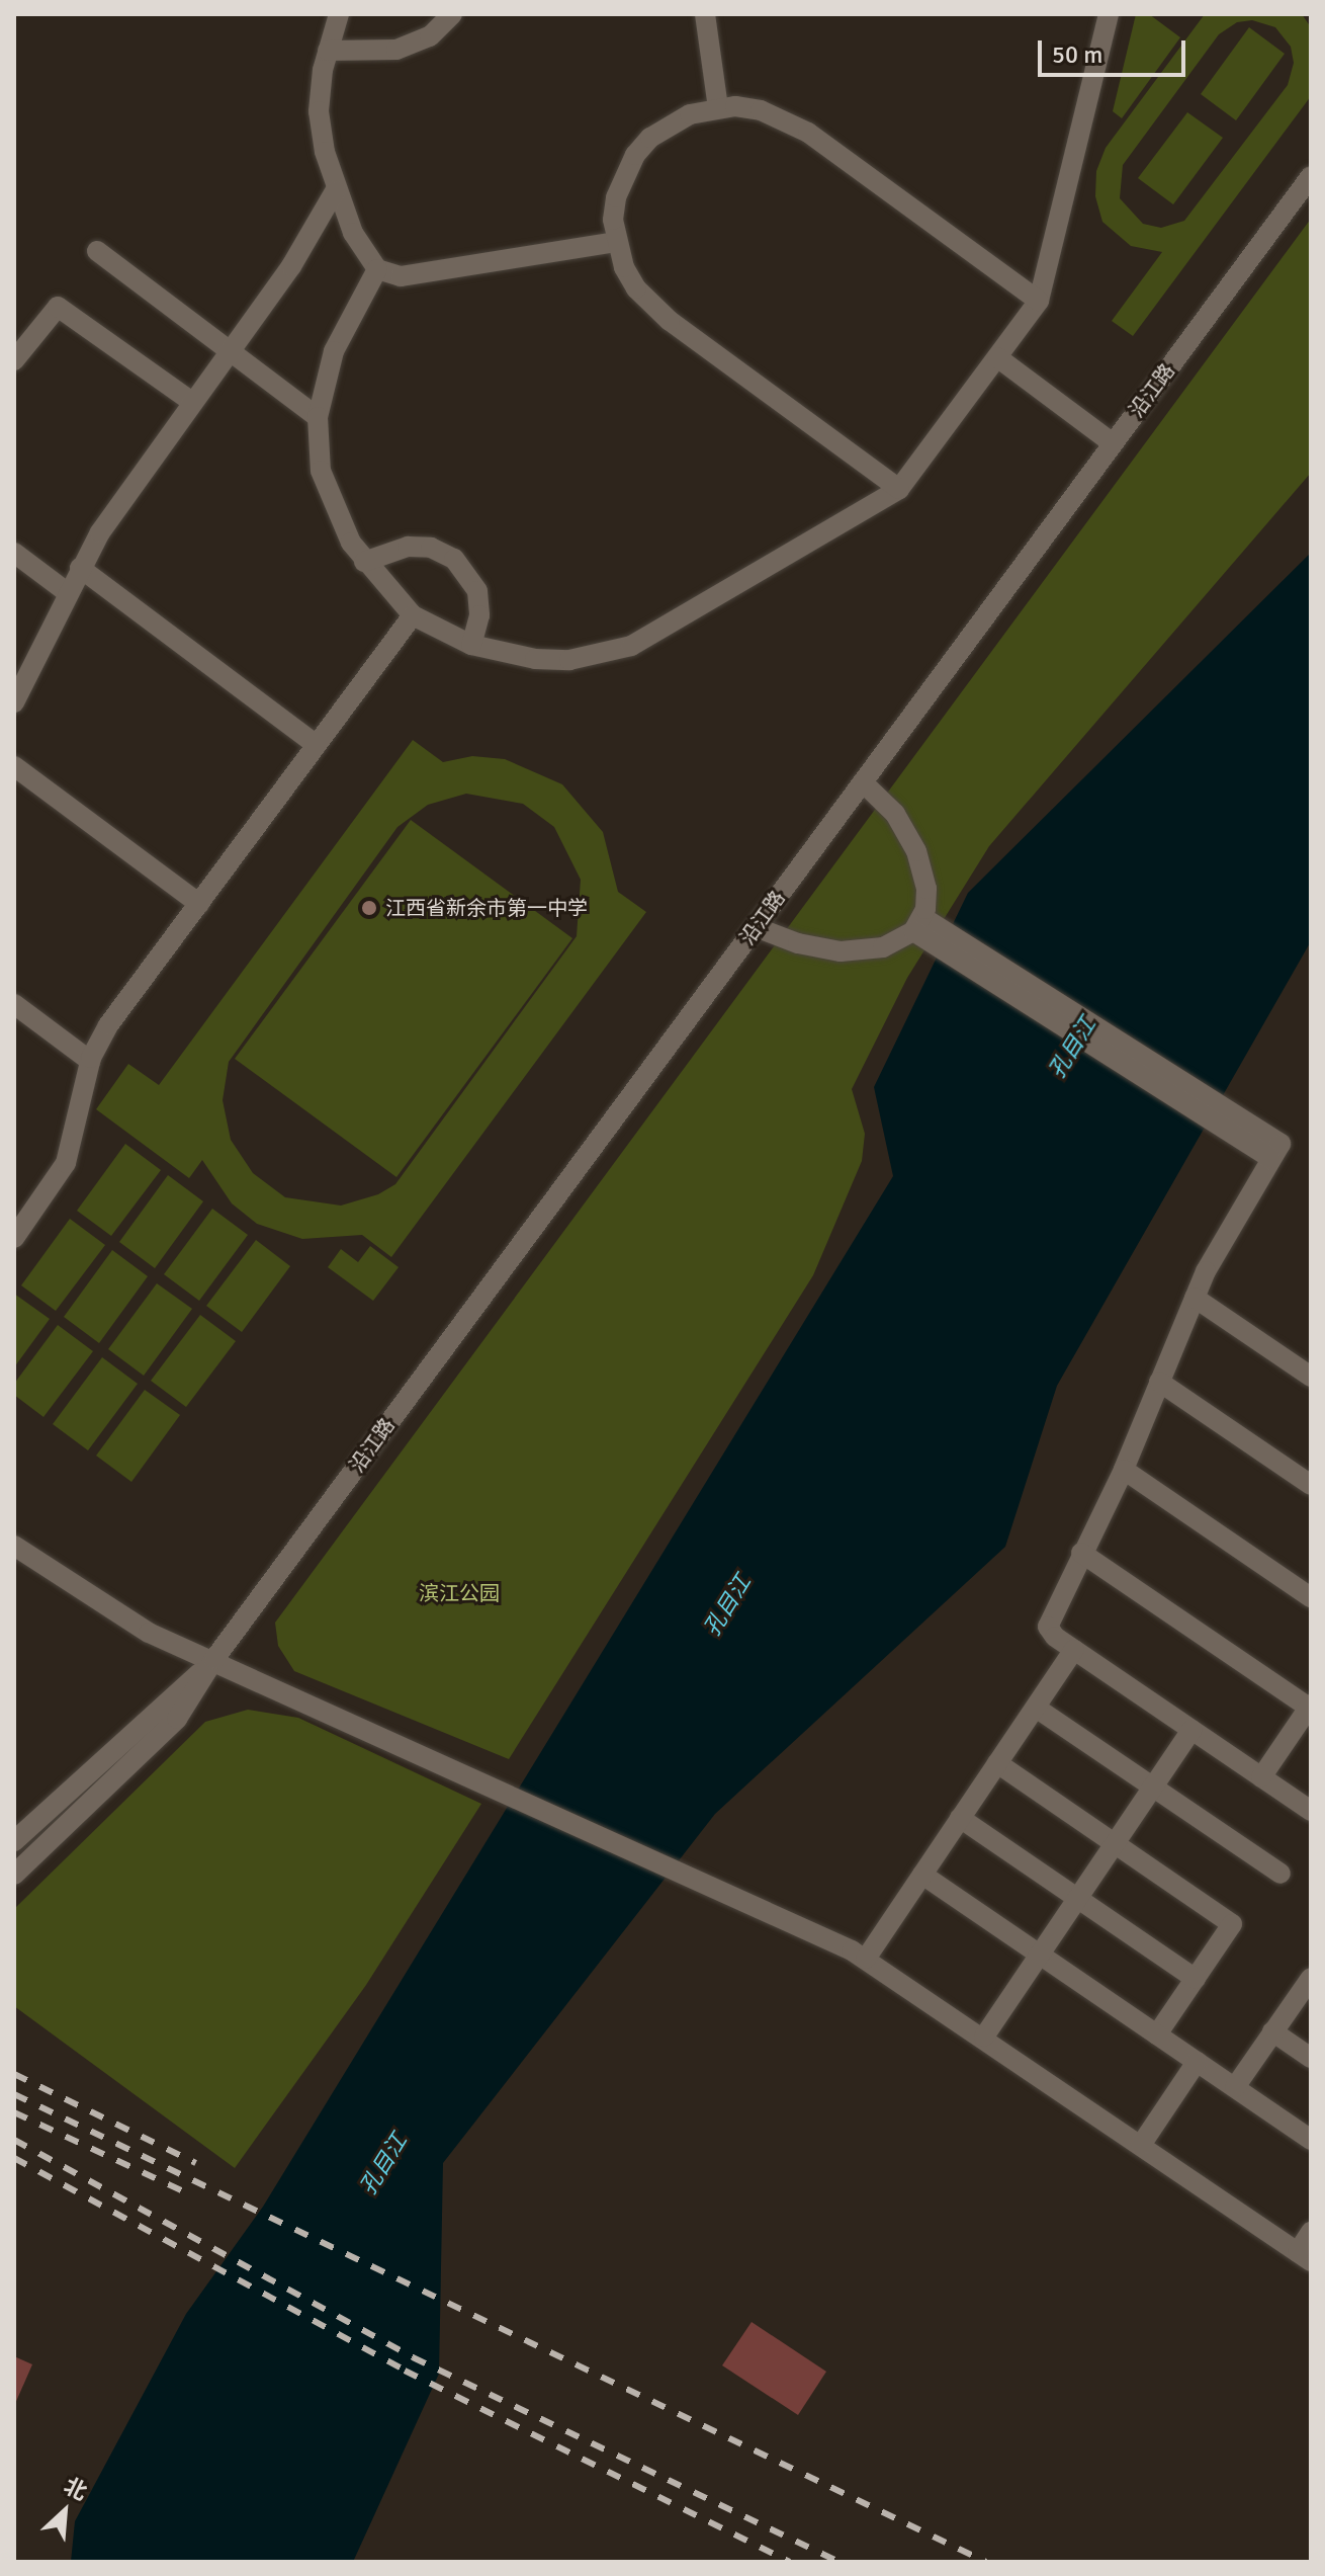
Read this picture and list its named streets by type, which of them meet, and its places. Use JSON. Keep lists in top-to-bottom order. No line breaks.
{"streets":{"street":["沿江路"]},"water":["孔目江"],"parks":["滨江公园"],"places":["江西省新余市第一中学"],"scale_bar":"50 m","north":"top right"}
